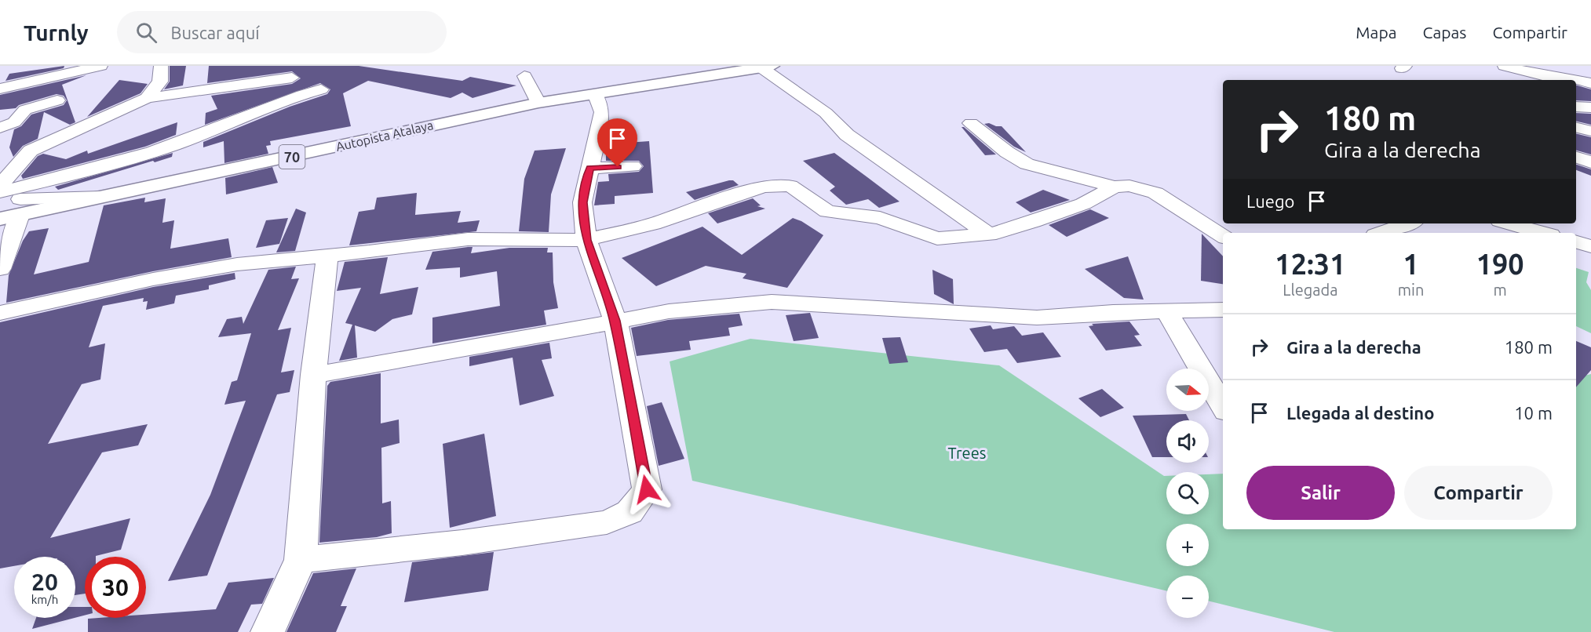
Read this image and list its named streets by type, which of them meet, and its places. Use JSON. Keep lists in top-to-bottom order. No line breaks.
{"streets":{"main road":["Autopista Atalaya","70"]},"parks":["Trees"],"north":"right","page":{"header":"Turnly","search":"Buscar aquí","nav":["Mapa","Capas","Compartir"],"turn":["180 m","Gira a la derecha"],"then":"Luego","eta":["12:31","Llegada","1","min","190","m"],"list":[{"name":"Gira a la derecha","value":"180 m"},{"name":"Llegada al destino","value":"10 m"}],"map_buttons":["+","−"],"buttons":["Salir","Compartir"],"speed":"20 km/h","limit":"30"}}
